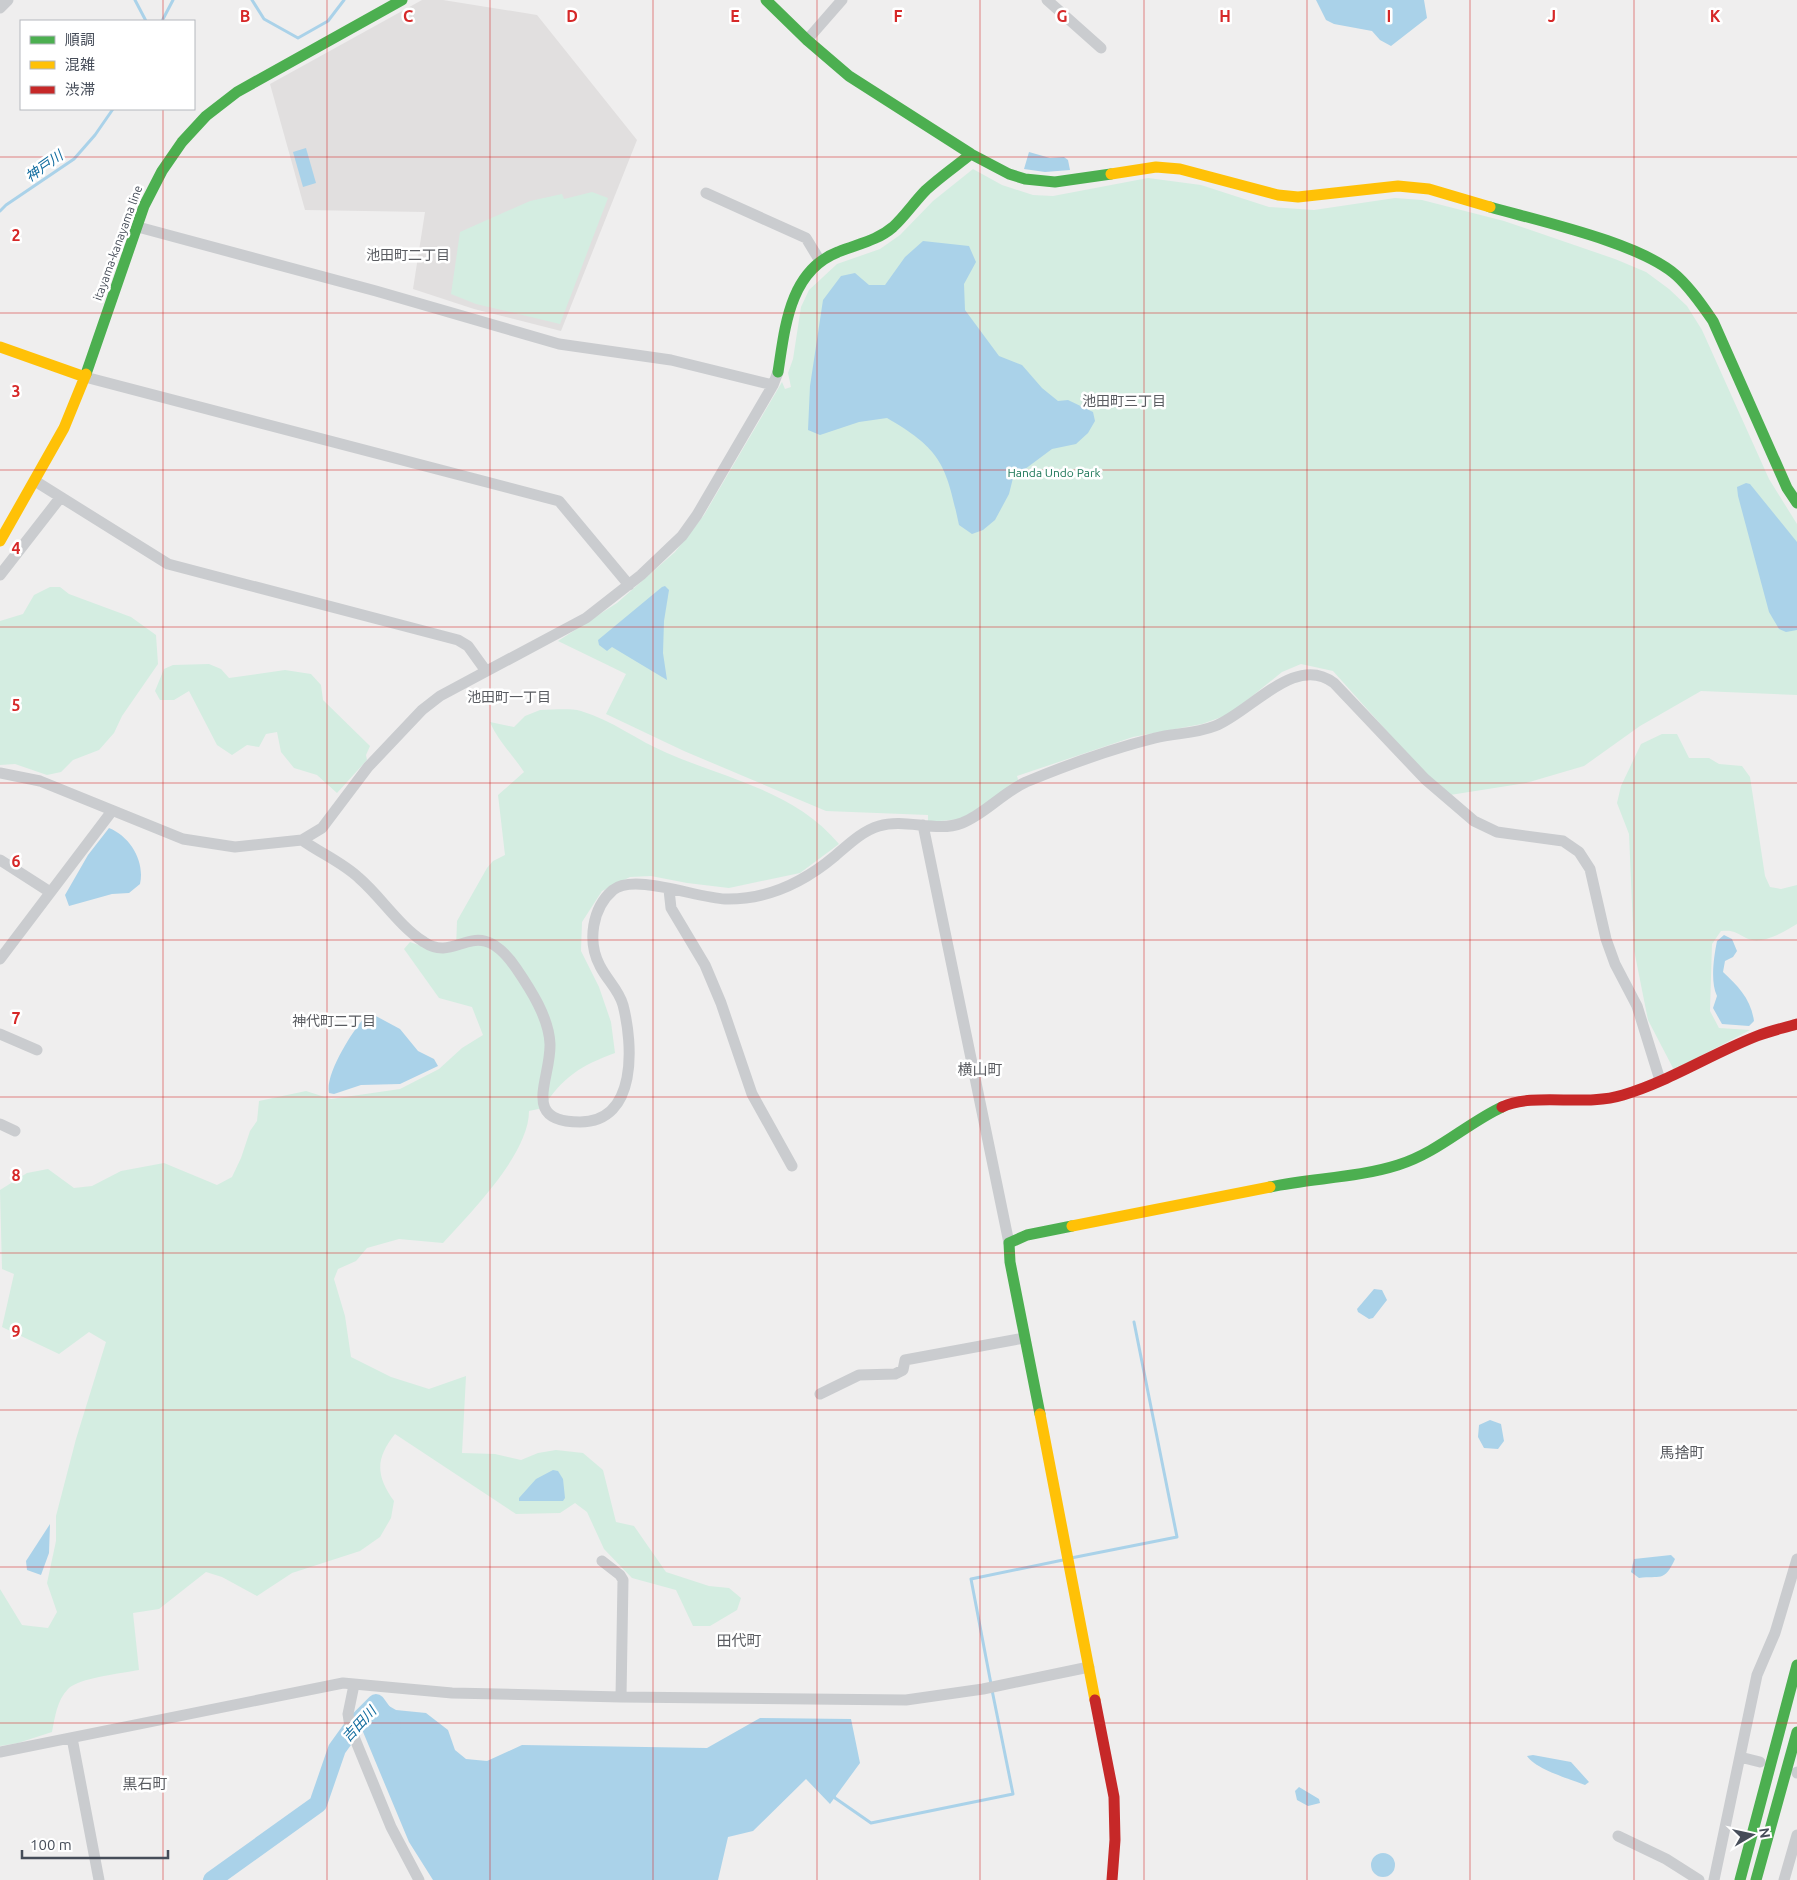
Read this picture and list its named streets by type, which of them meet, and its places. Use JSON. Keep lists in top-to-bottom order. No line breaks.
{"streets":{"main road":["itayama-kanayama line"]},"districts":["池田町二丁目","池田町三丁目","池田町一丁目","神代町二丁目","横山町","馬捨町","田代町","黒石町"],"water":["神戸川","吉田川"],"parks":["Handa Undo Park"],"legend":["順調","混雑","渋滞"],"scale_bar":"100 m","north":"right","grid":{"columns":["B","C","D","E","F","G","H","I","J","K"],"rows":["2","3","4","5","6","7","8","9"]}}
